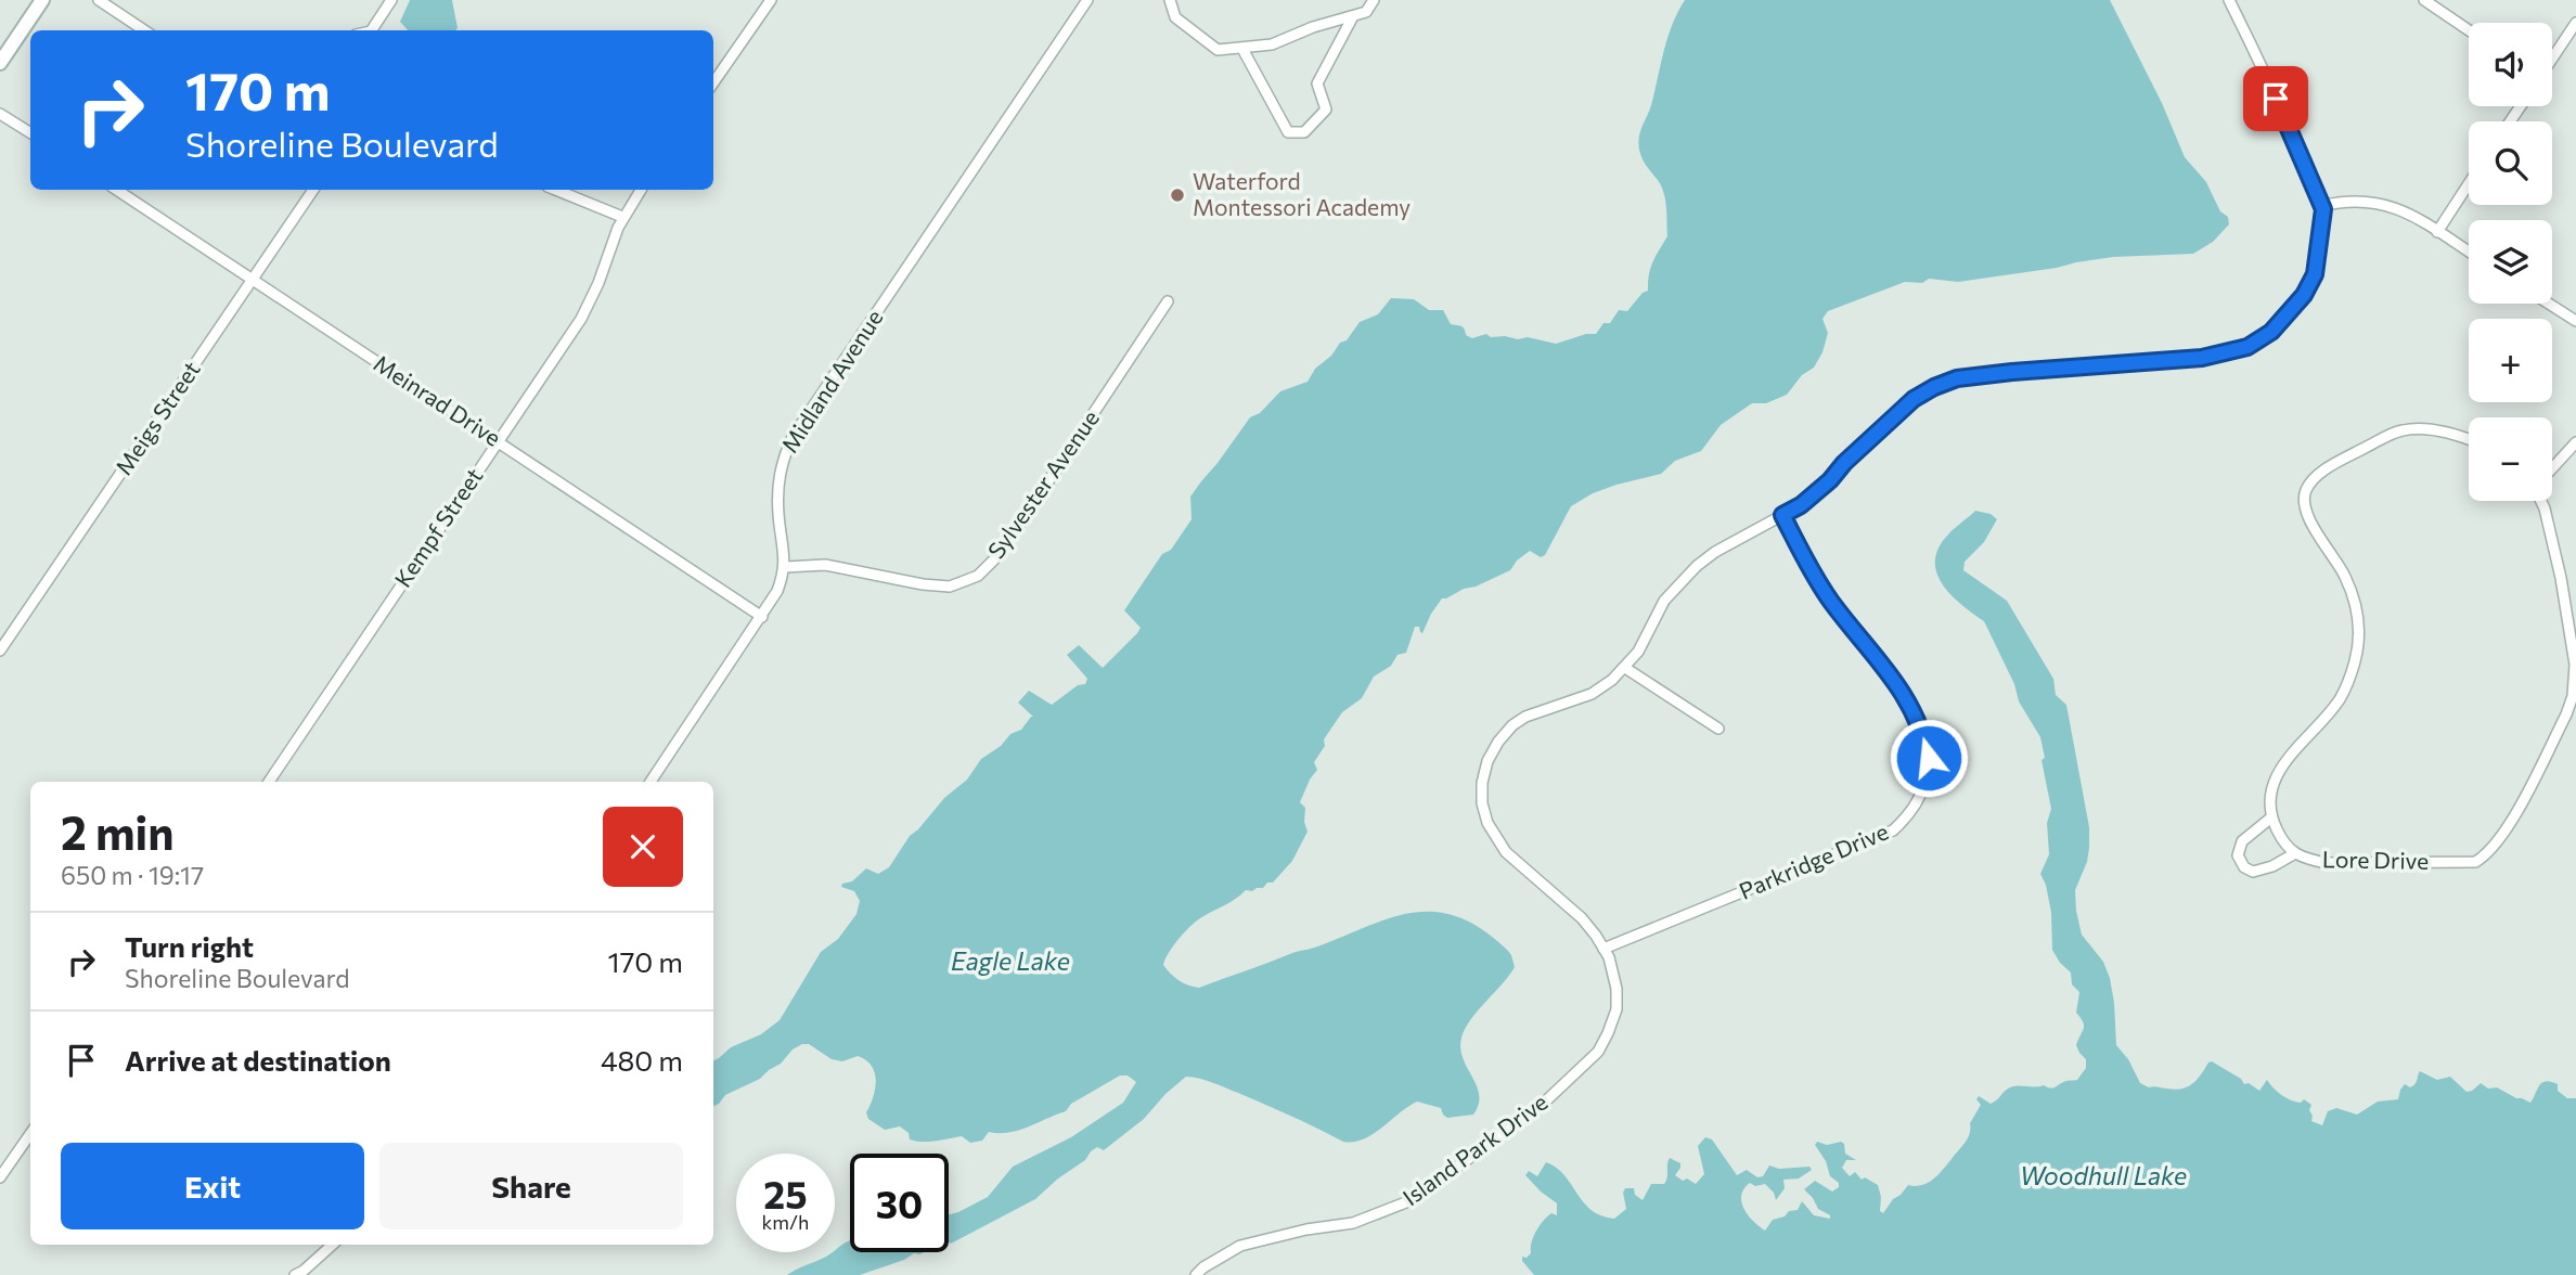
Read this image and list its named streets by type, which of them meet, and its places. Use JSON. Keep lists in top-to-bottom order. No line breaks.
{"streets":{"street":["Midland Avenue","Meinrad Drive","Meigs Street","Sylvester Avenue","Kempf Street","Lore Drive","Parkridge Drive","Island Park Drive"]},"crossings":[["Midland Avenue","Meinrad Drive"],["Midland Avenue","Sylvester Avenue"],["Meinrad Drive","Meigs Street"],["Meinrad Drive","Kempf Street"],["Parkridge Drive","Island Park Drive"]],"water":["Eagle Lake","Woodhull Lake"],"places":["Waterford Montessori Academy"],"page":{"map_buttons":["+","−"],"turn":["170 m","Shoreline Boulevard"],"heading":["2 min","650 m · 19:17"],"list":[{"name":"Turn right","note":"Shoreline Boulevard","value":"170 m"},{"name":"Arrive at destination","value":"480 m"}],"buttons":["Exit","Share"],"speed":"25 km/h","limit":"30"}}
